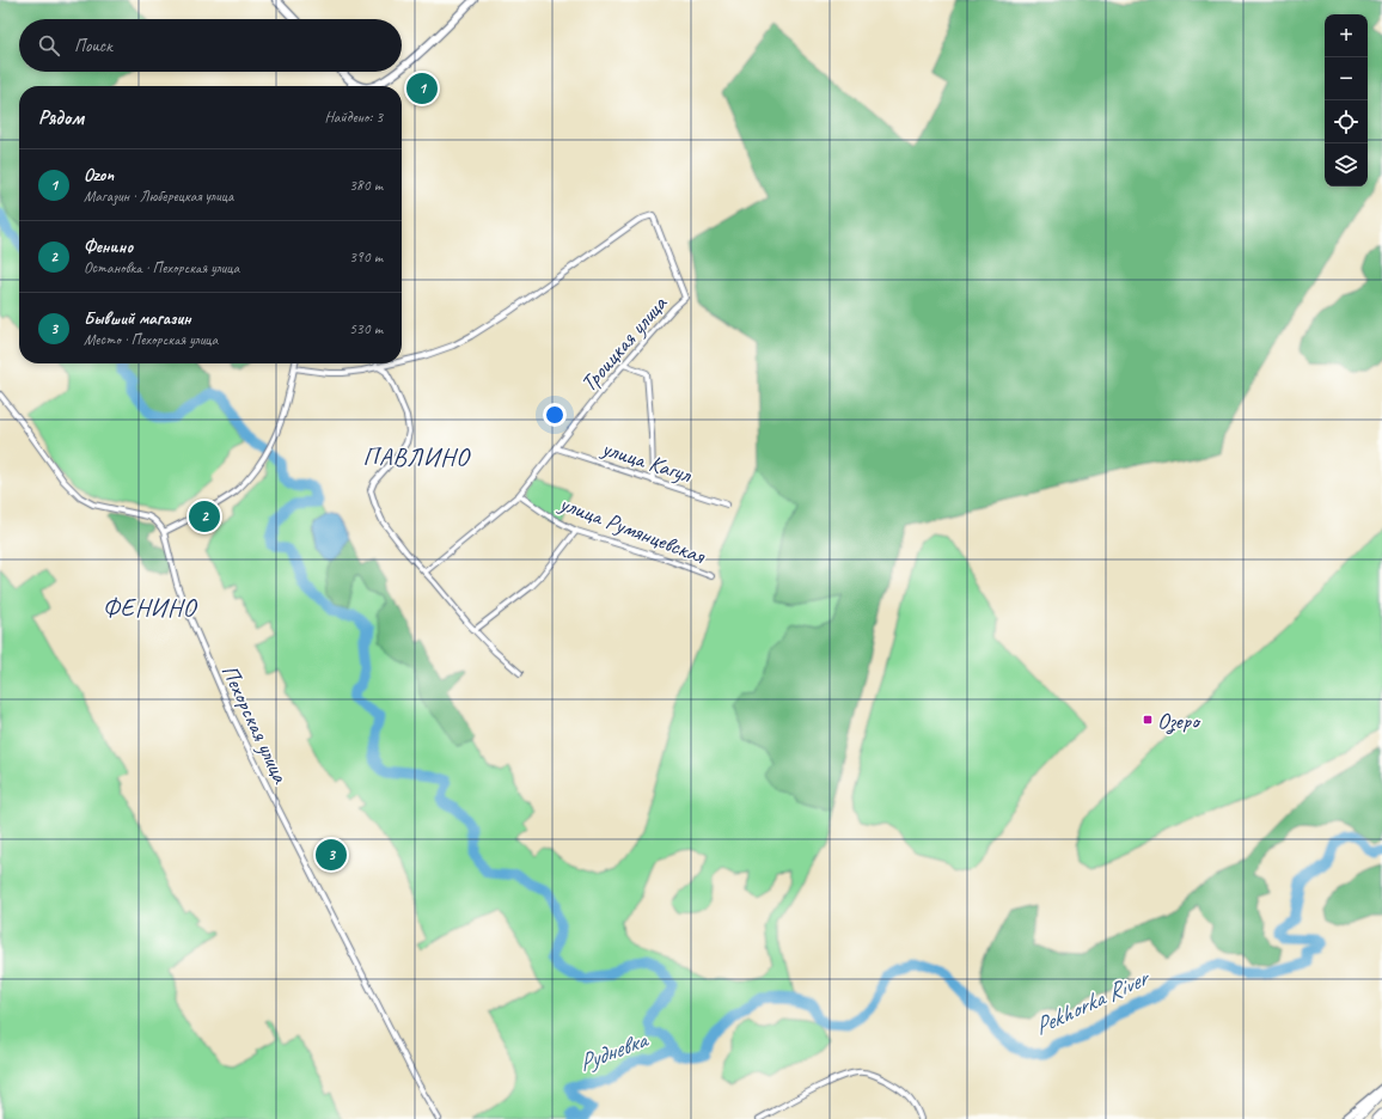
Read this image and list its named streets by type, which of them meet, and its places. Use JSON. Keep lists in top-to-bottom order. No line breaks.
{"streets":{"street":["Троицкая улица","улица Кагул","улица Румянцевская","Пехорская улица"]},"crossings":[["Троицкая улица","улица Кагул"],["Троицкая улица","улица Румянцевская"]],"districts":["ПАВЛИНО","ФЕНИНО"],"water":["Pekhorka River","Рудневка"],"places":{"transit":["Озеро"]},"page":{"map_buttons":["+","−"],"search":"Поиск","pins":["1","2","3"],"heading":["Рядом","Найдено: 3"],"list":[{"mark":"1","name":"Ozon","note":"Магазин · Люберецкая улица","value":"380 m"},{"mark":"2","name":"Фенино","note":"Остановка · Пехорская улица","value":"390 m"},{"mark":"3","name":"Бывший магазин","note":"Место · Пехорская улица","value":"530 m"}]}}
